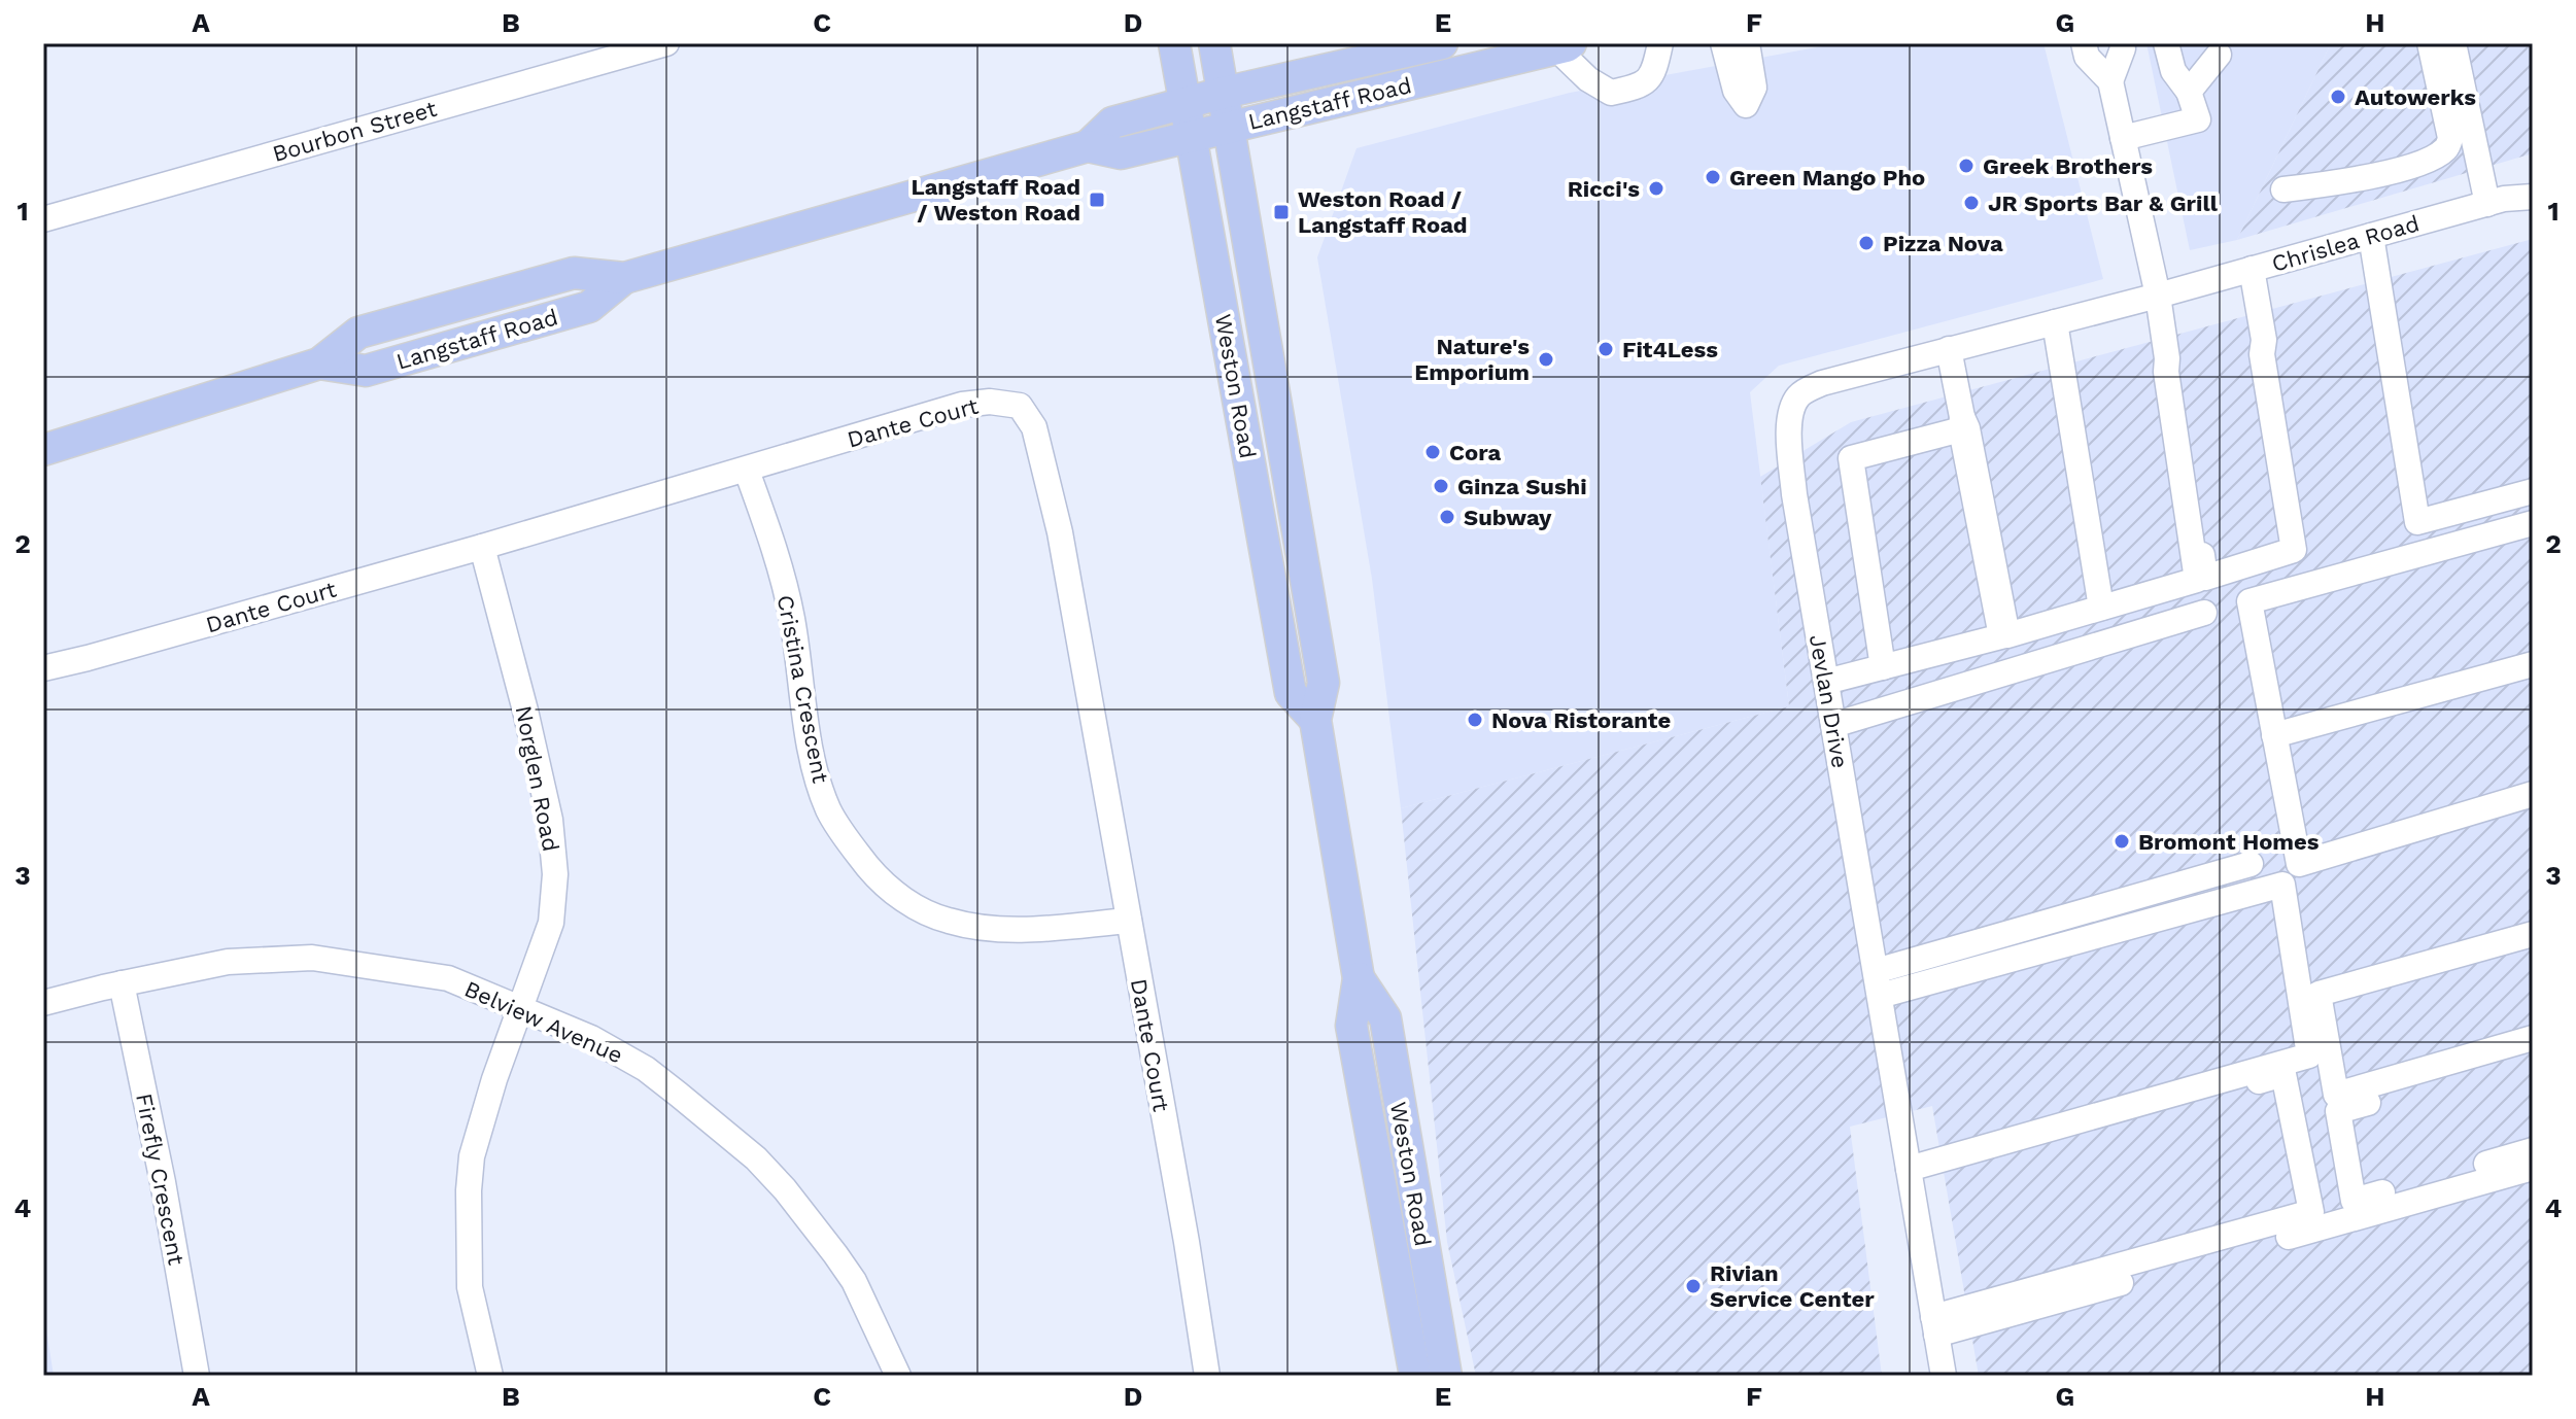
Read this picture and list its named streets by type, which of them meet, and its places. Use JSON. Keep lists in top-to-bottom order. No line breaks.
{"streets":{"main road":["Langstaff Road","Weston Road"],"street":["Bourbon Street","Chrislea Road","Dante Court","Cristina Crescent","Jevlan Drive","Norglen Road","Belview Avenue","Firefly Crescent"]},"crossings":[["Langstaff Road","Weston Road"],["Chrislea Road","Jevlan Drive"],["Dante Court","Cristina Crescent"],["Dante Court","Norglen Road"],["Norglen Road","Belview Avenue"],["Belview Avenue","Firefly Crescent"]],"places":{"other":["Autowerks","Greek Brothers","Green Mango Pho","Ricci's","JR Sports Bar & Grill","Pizza Nova","Fit4Less","Nature's Emporium","Cora","Ginza Sushi","Subway","Nova Ristorante","Bromont Homes","Rivian Service Center"],"transit":["Langstaff Road / Weston Road","Weston Road / Langstaff Road"]},"grid":{"columns":["A","B","C","D","E","F","G","H"],"rows":["1","2","3","4"]}}
